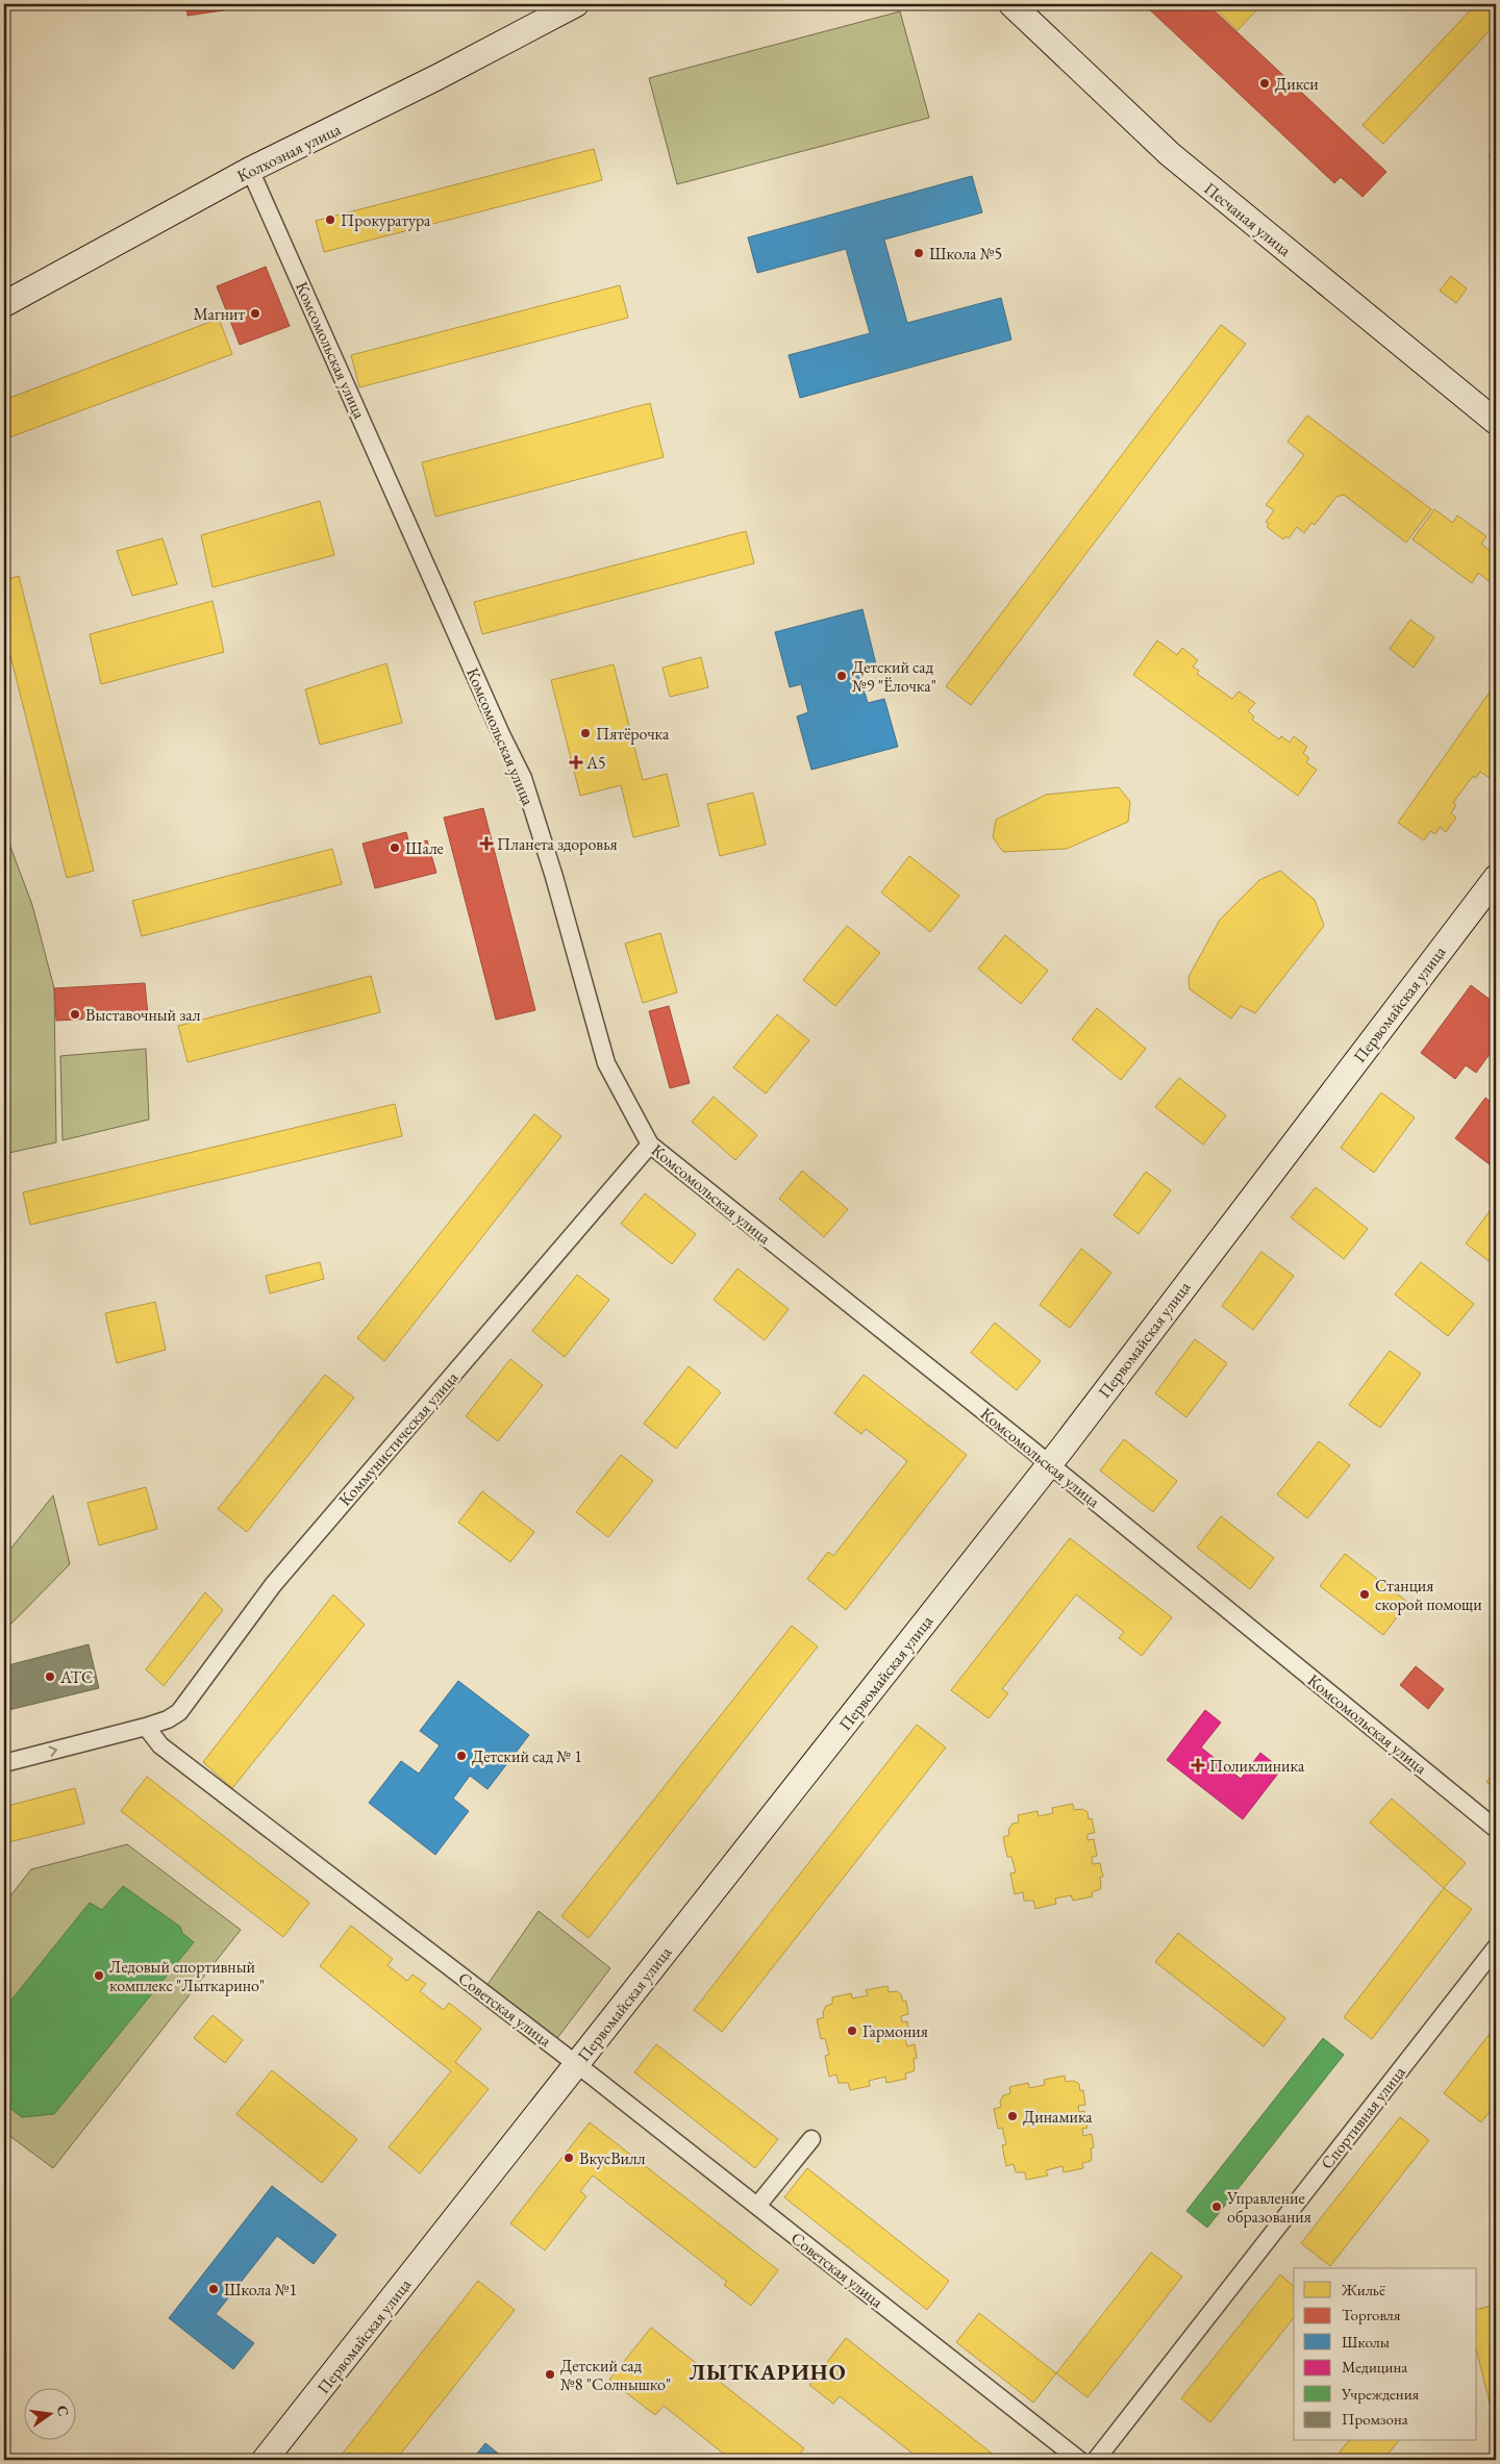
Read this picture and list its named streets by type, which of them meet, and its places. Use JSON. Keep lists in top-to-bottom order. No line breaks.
{"streets":{"street":["Колхозная улица","Песчаная улица","Комсомольская улица","Первомайская улица","Коммунистическая улица","Советская улица","Спортивная улица"]},"crossings":[["Колхозная улица","Комсомольская улица"],["Комсомольская улица","Первомайская улица"],["Комсомольская улица","Коммунистическая улица"],["Первомайская улица","Советская улица"],["Коммунистическая улица","Советская улица"]],"districts":["ЛЫТКАРИНО"],"places":{"other":["Дикси","Прокуратура","Школа №5","Магнит","Детский сад №9 \"Ёлочка\"","Пятёрочка","Шале","Выставочный зал","Станция скорой помощи","АТС","Детский сад № 1","Ледовый спортивный комплекс \"Лыткарино\"","Гармония","Динамика","ВкусВилл","Управление образования","Школа №1","Детский сад №8 \"Солнышко\""],"health":["А5","Планета здоровья","Поликлиника"]},"legend":["Жильё","Торговля","Школы","Медицина","Учреждения","Промзона"],"north":"right"}
